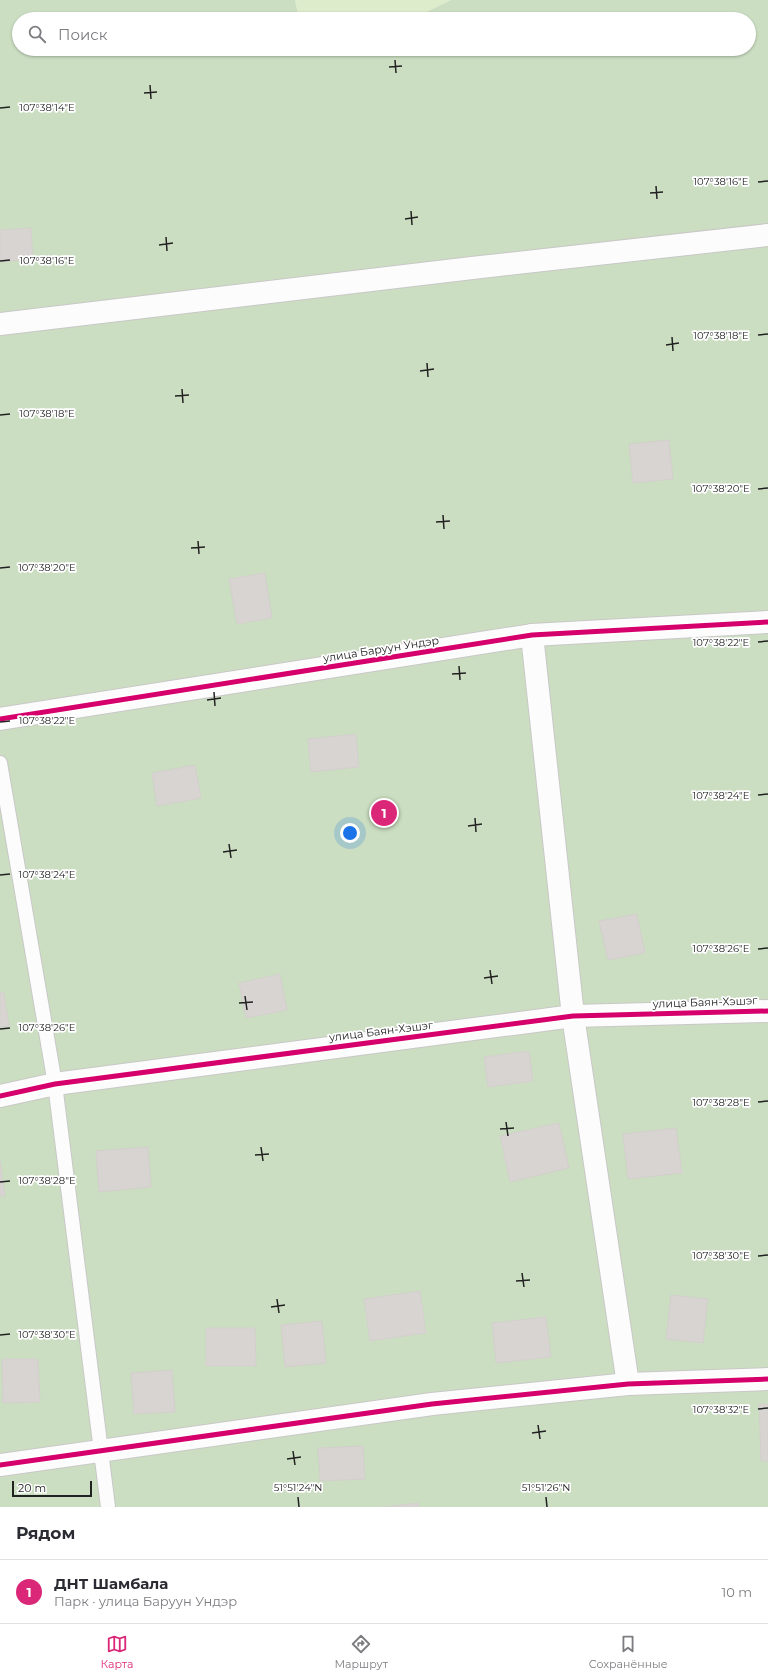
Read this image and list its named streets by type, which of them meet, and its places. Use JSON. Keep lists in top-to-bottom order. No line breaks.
{"streets":{"street":["улица Баруун Ундэр","улица Баян-Хэшэг"]},"scale_bar":"20 m","page":{"search":"Поиск","pins":"1","scale":"20 m","heading":"Рядом","list":[{"mark":"1","name":"ДНТ Шамбала","note":"Парк · улица Баруун Ундэр","value":"10 m"}],"nav":["Карта","Маршрут","Сохранённые"]},"coordinates":["107°38'14\"E","107°38'16\"E","107°38'18\"E","107°38'20\"E","107°38'22\"E","107°38'24\"E","107°38'26\"E","107°38'28\"E","107°38'30\"E","107°38'32\"E","51°51'24\"N","51°51'26\"N"]}
